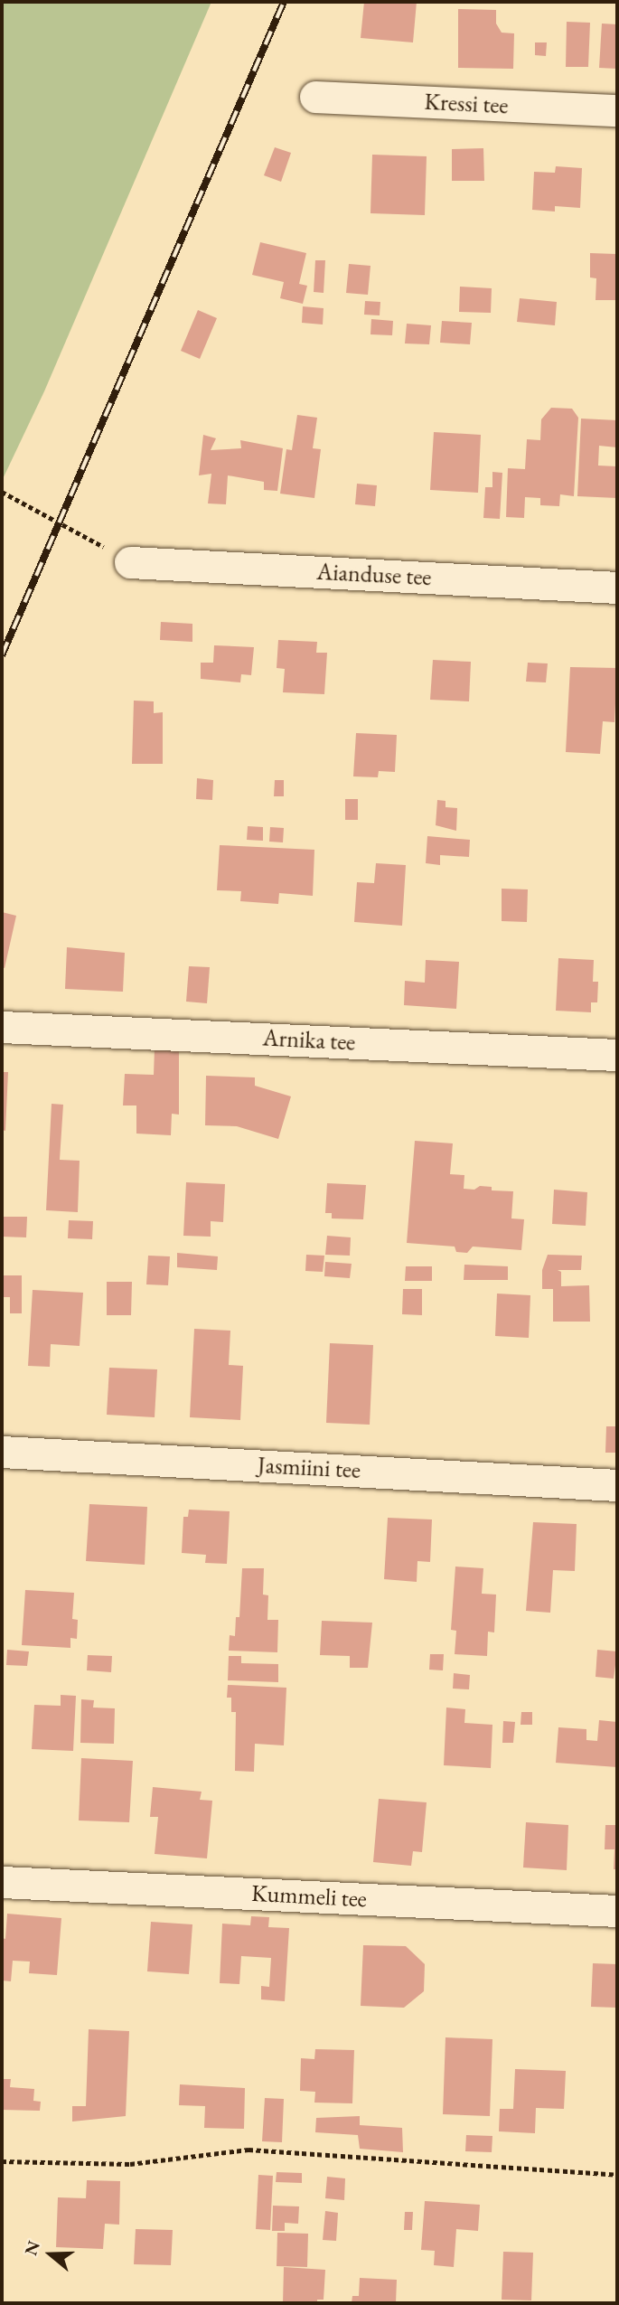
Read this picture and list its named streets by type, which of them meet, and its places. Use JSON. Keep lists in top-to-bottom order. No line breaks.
{"streets":{"street":["Kressi tee","Aianduse tee","Arnika tee","Jasmiini tee","Kummeli tee"]},"north":"left"}
